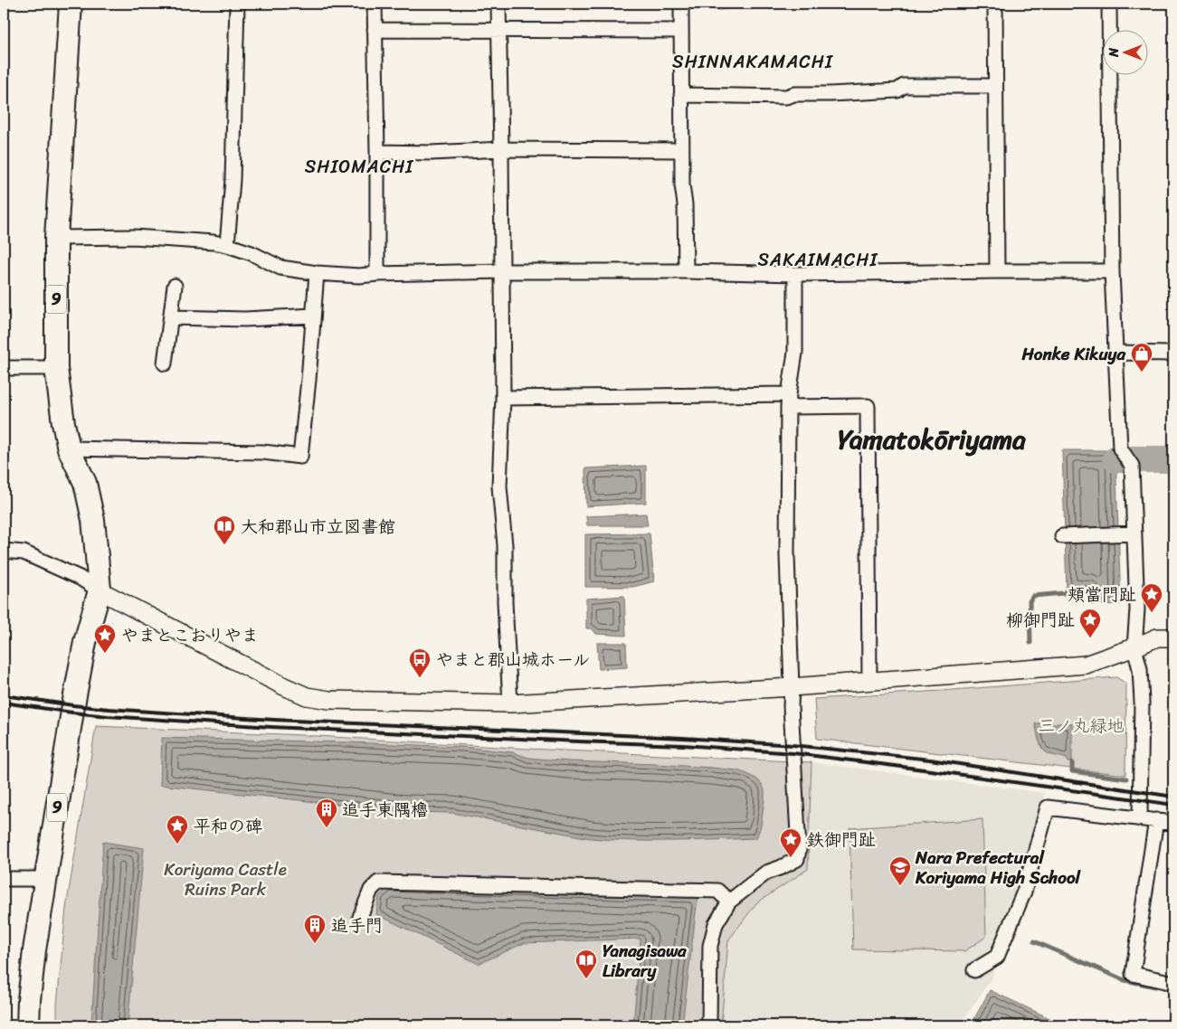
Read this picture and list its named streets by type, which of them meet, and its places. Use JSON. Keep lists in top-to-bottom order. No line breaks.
{"streets":{"main road":["9"]},"districts":["SHINNAKAMACHI","SHIOMACHI","SAKAIMACHI","Yamatokōriyama"],"parks":["三ノ丸緑地","Koriyama Castle Ruins Park"],"places":{"shop":["Honke Kikuya"],"library":["大和郡山市立図書館","Yanagisawa Library"],"place":["頬當門趾","柳御門趾","やまとこおりやま","平和の碑","鉄御門趾"],"bus stop":["やまと郡山城ホール"],"building":["追手東隅櫓","追手門"],"school or university":["Nara Prefectural Koriyama High School"]},"north":"left"}
